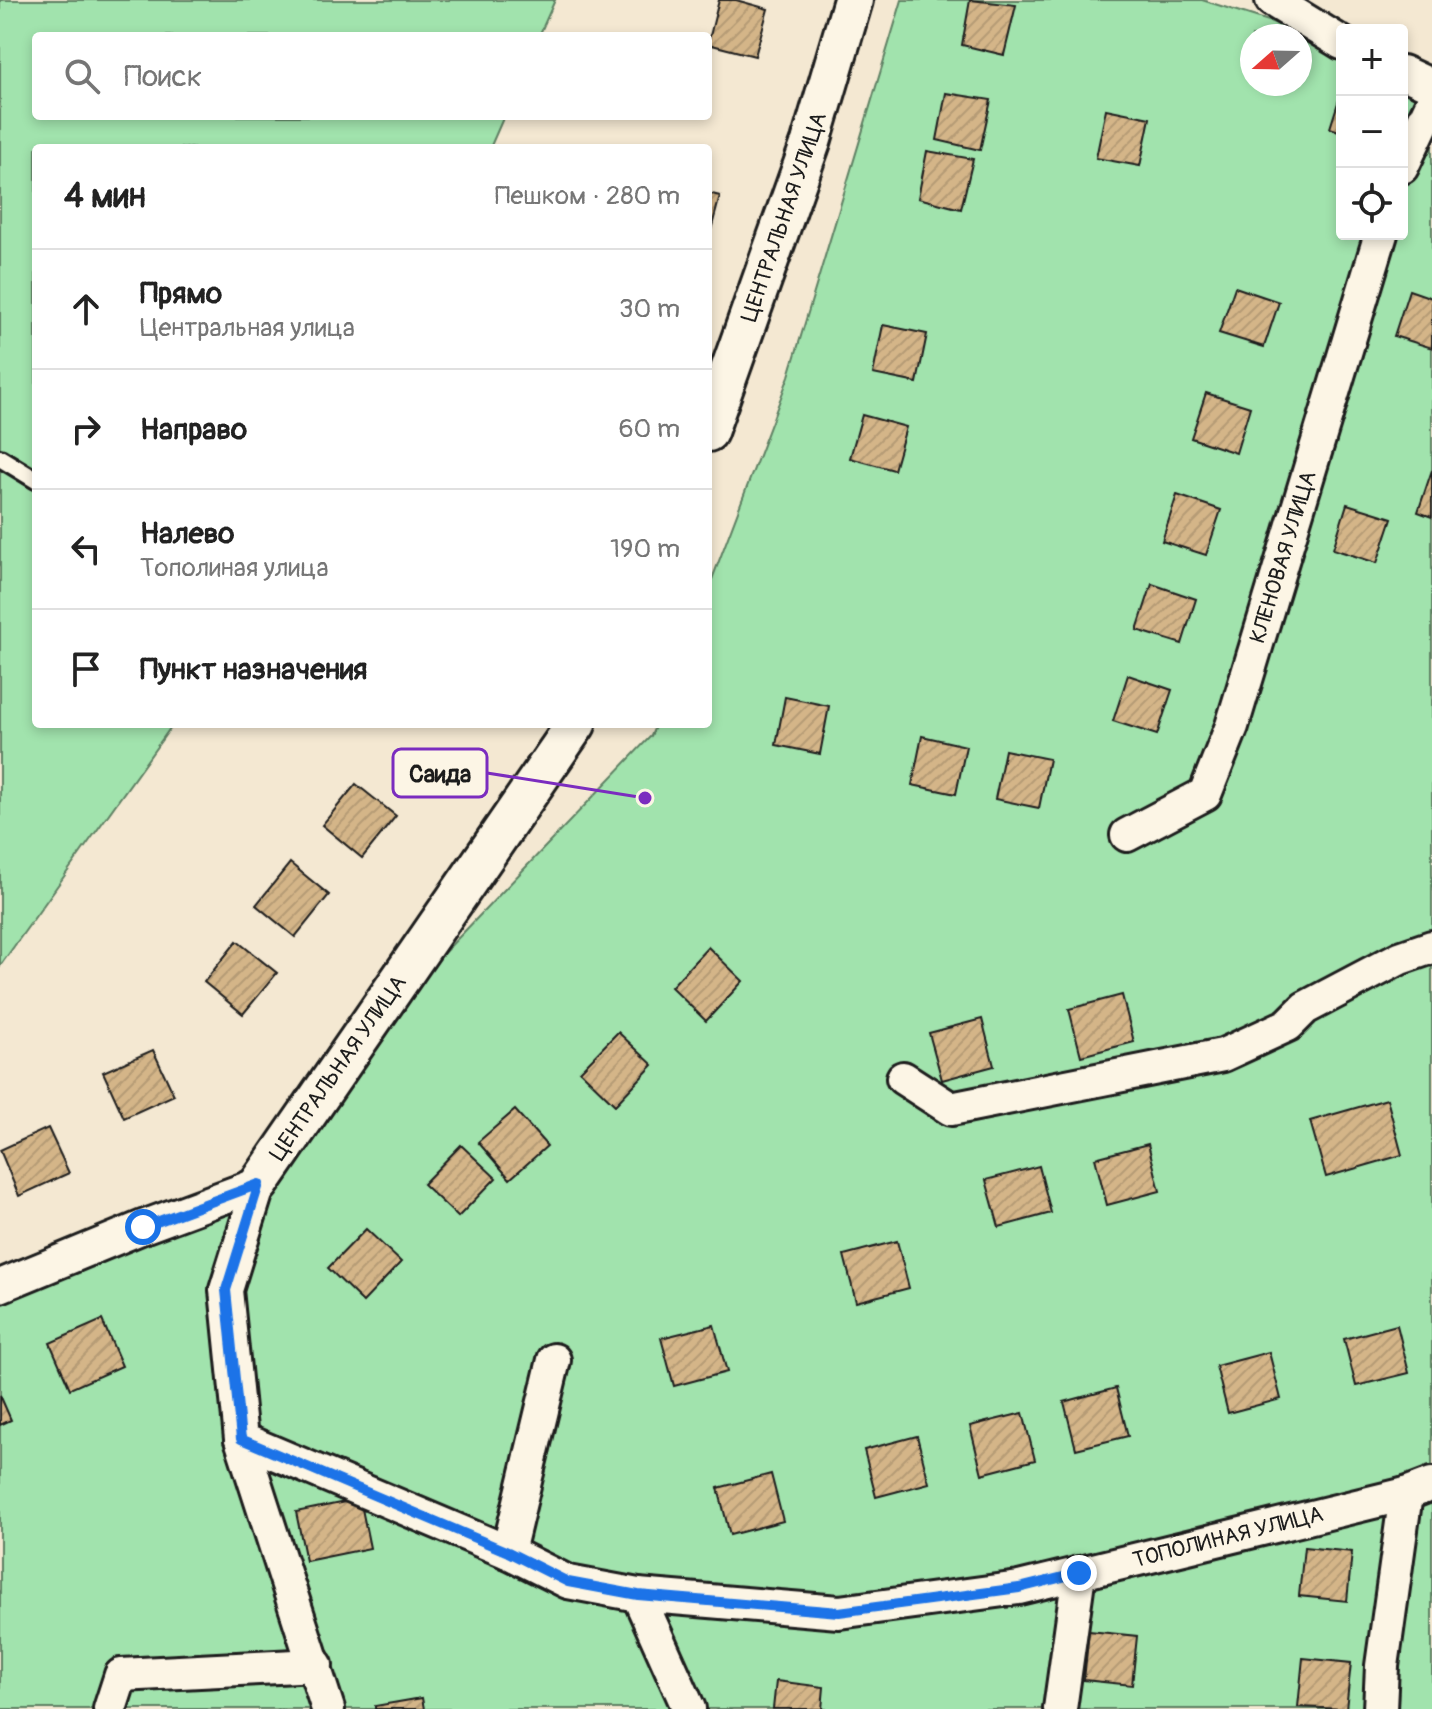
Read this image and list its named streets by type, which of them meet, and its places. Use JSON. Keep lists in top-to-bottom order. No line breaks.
{"streets":{"street":["ЦЕНТРАЛЬНАЯ УЛИЦА","КЛЕНОВАЯ УЛИЦА","ТОПОЛИНАЯ УЛИЦА"]},"places":["Саида"],"north":"left","page":{"map_buttons":["+","−"],"search":"Поиск","heading":["4 мин","Пешком · 280 m"],"list":[["Прямо","Центральная улица","30 m"],["Направо","60 m"],["Налево","Тополиная улица","190 m"],"Пункт назначения"]}}
